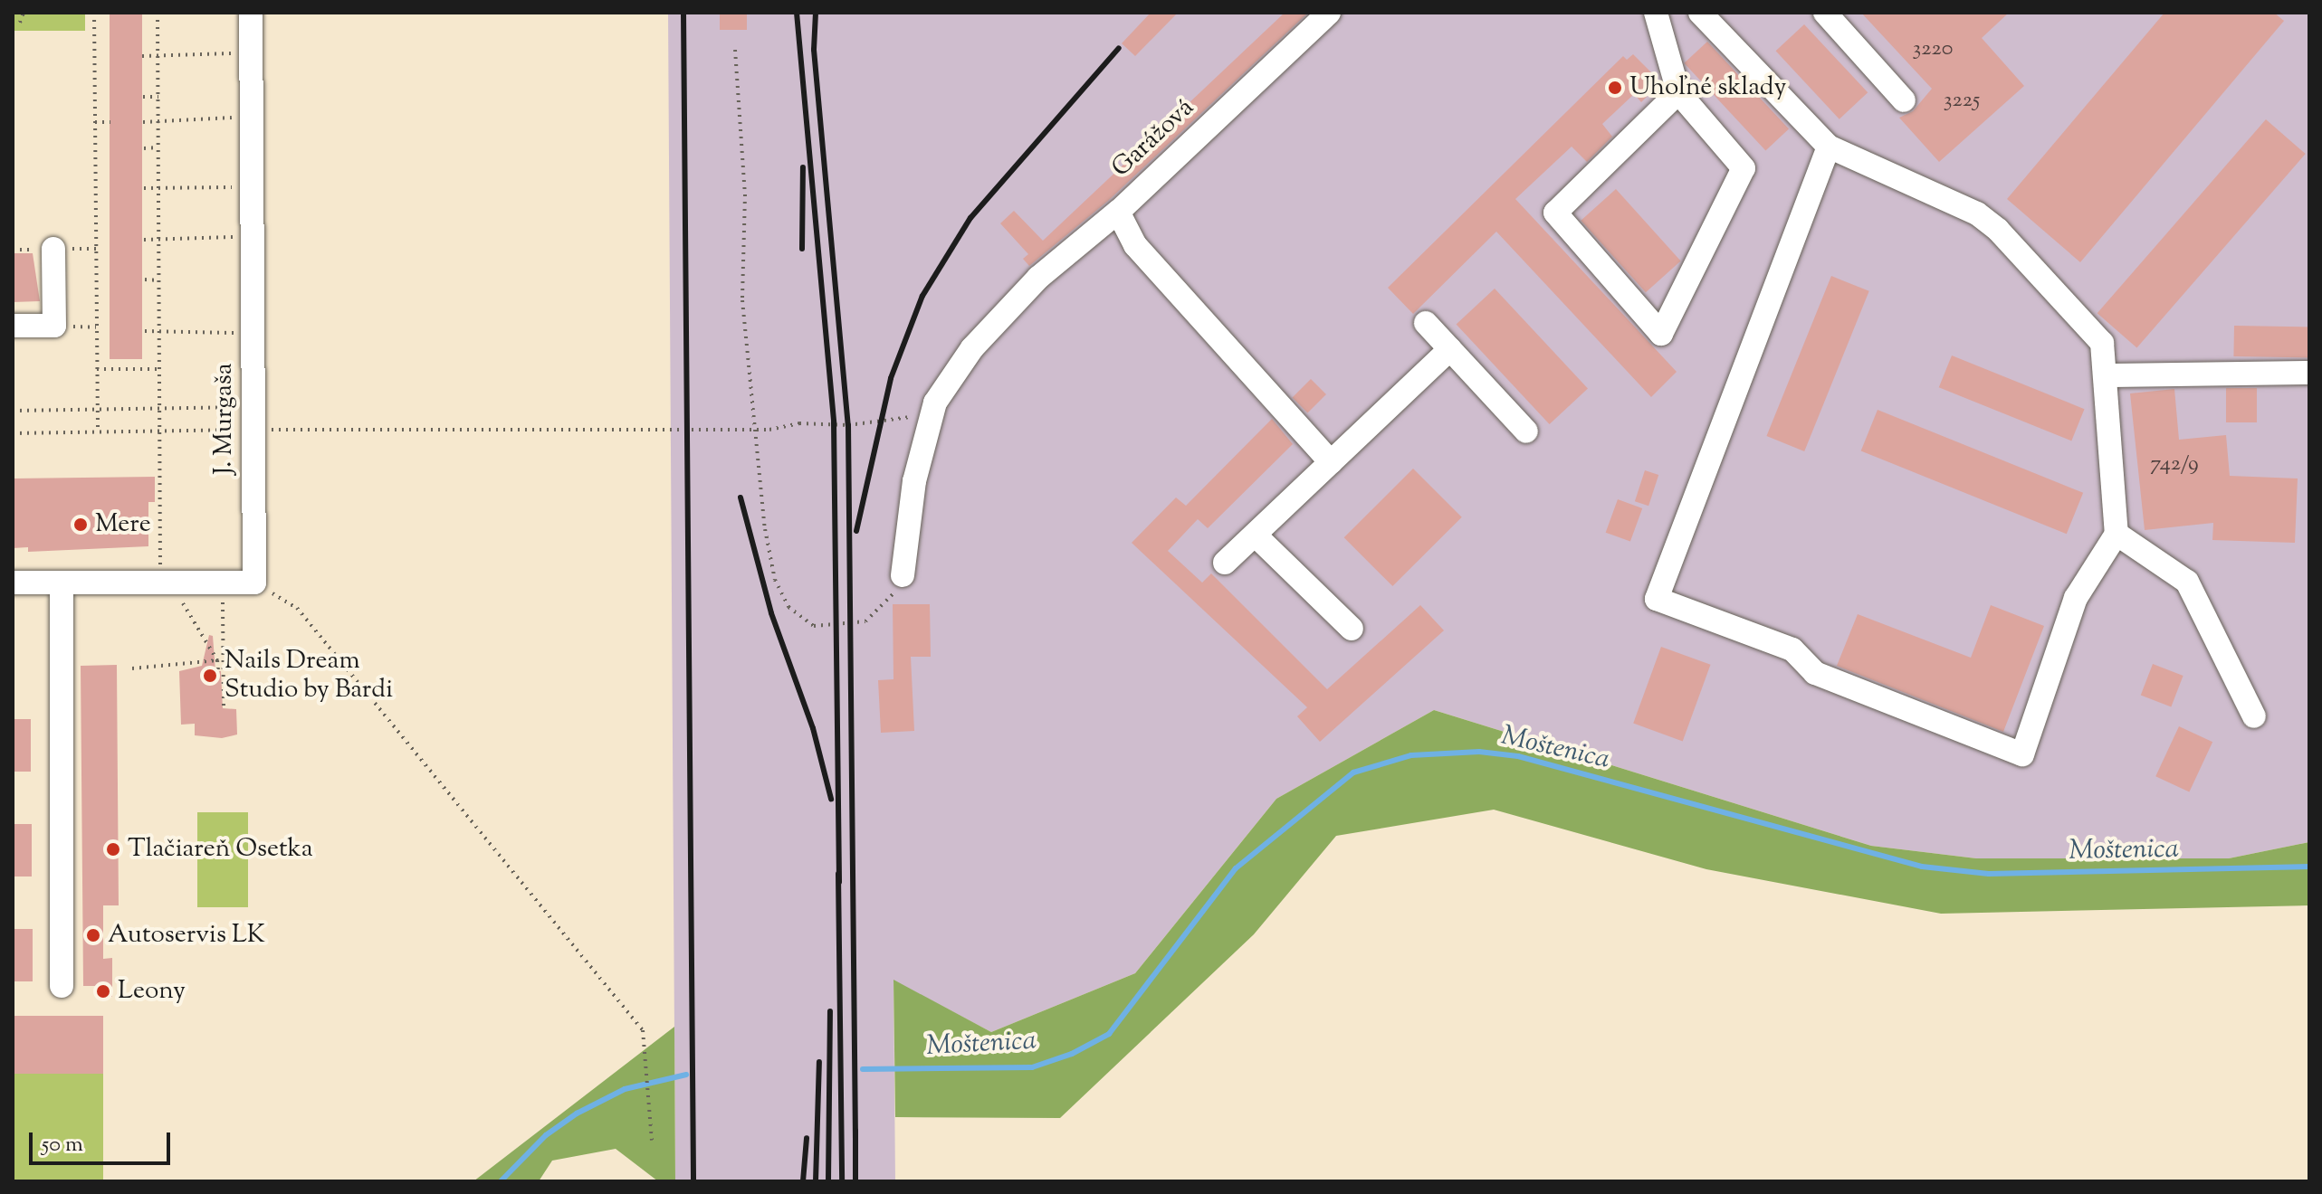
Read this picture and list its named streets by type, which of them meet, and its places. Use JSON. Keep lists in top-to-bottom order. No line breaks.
{"streets":{"street":["Garážová","J. Murgaša"]},"water":["Moštenica"],"places":["Uhoľné sklady","Mere","Nails Dream Studio by Bardi","Tlačiareň Osetka","Autoservis LK","Leony"],"house_numbers":["3220","3225","742/9"],"scale_bar":"50 m"}
